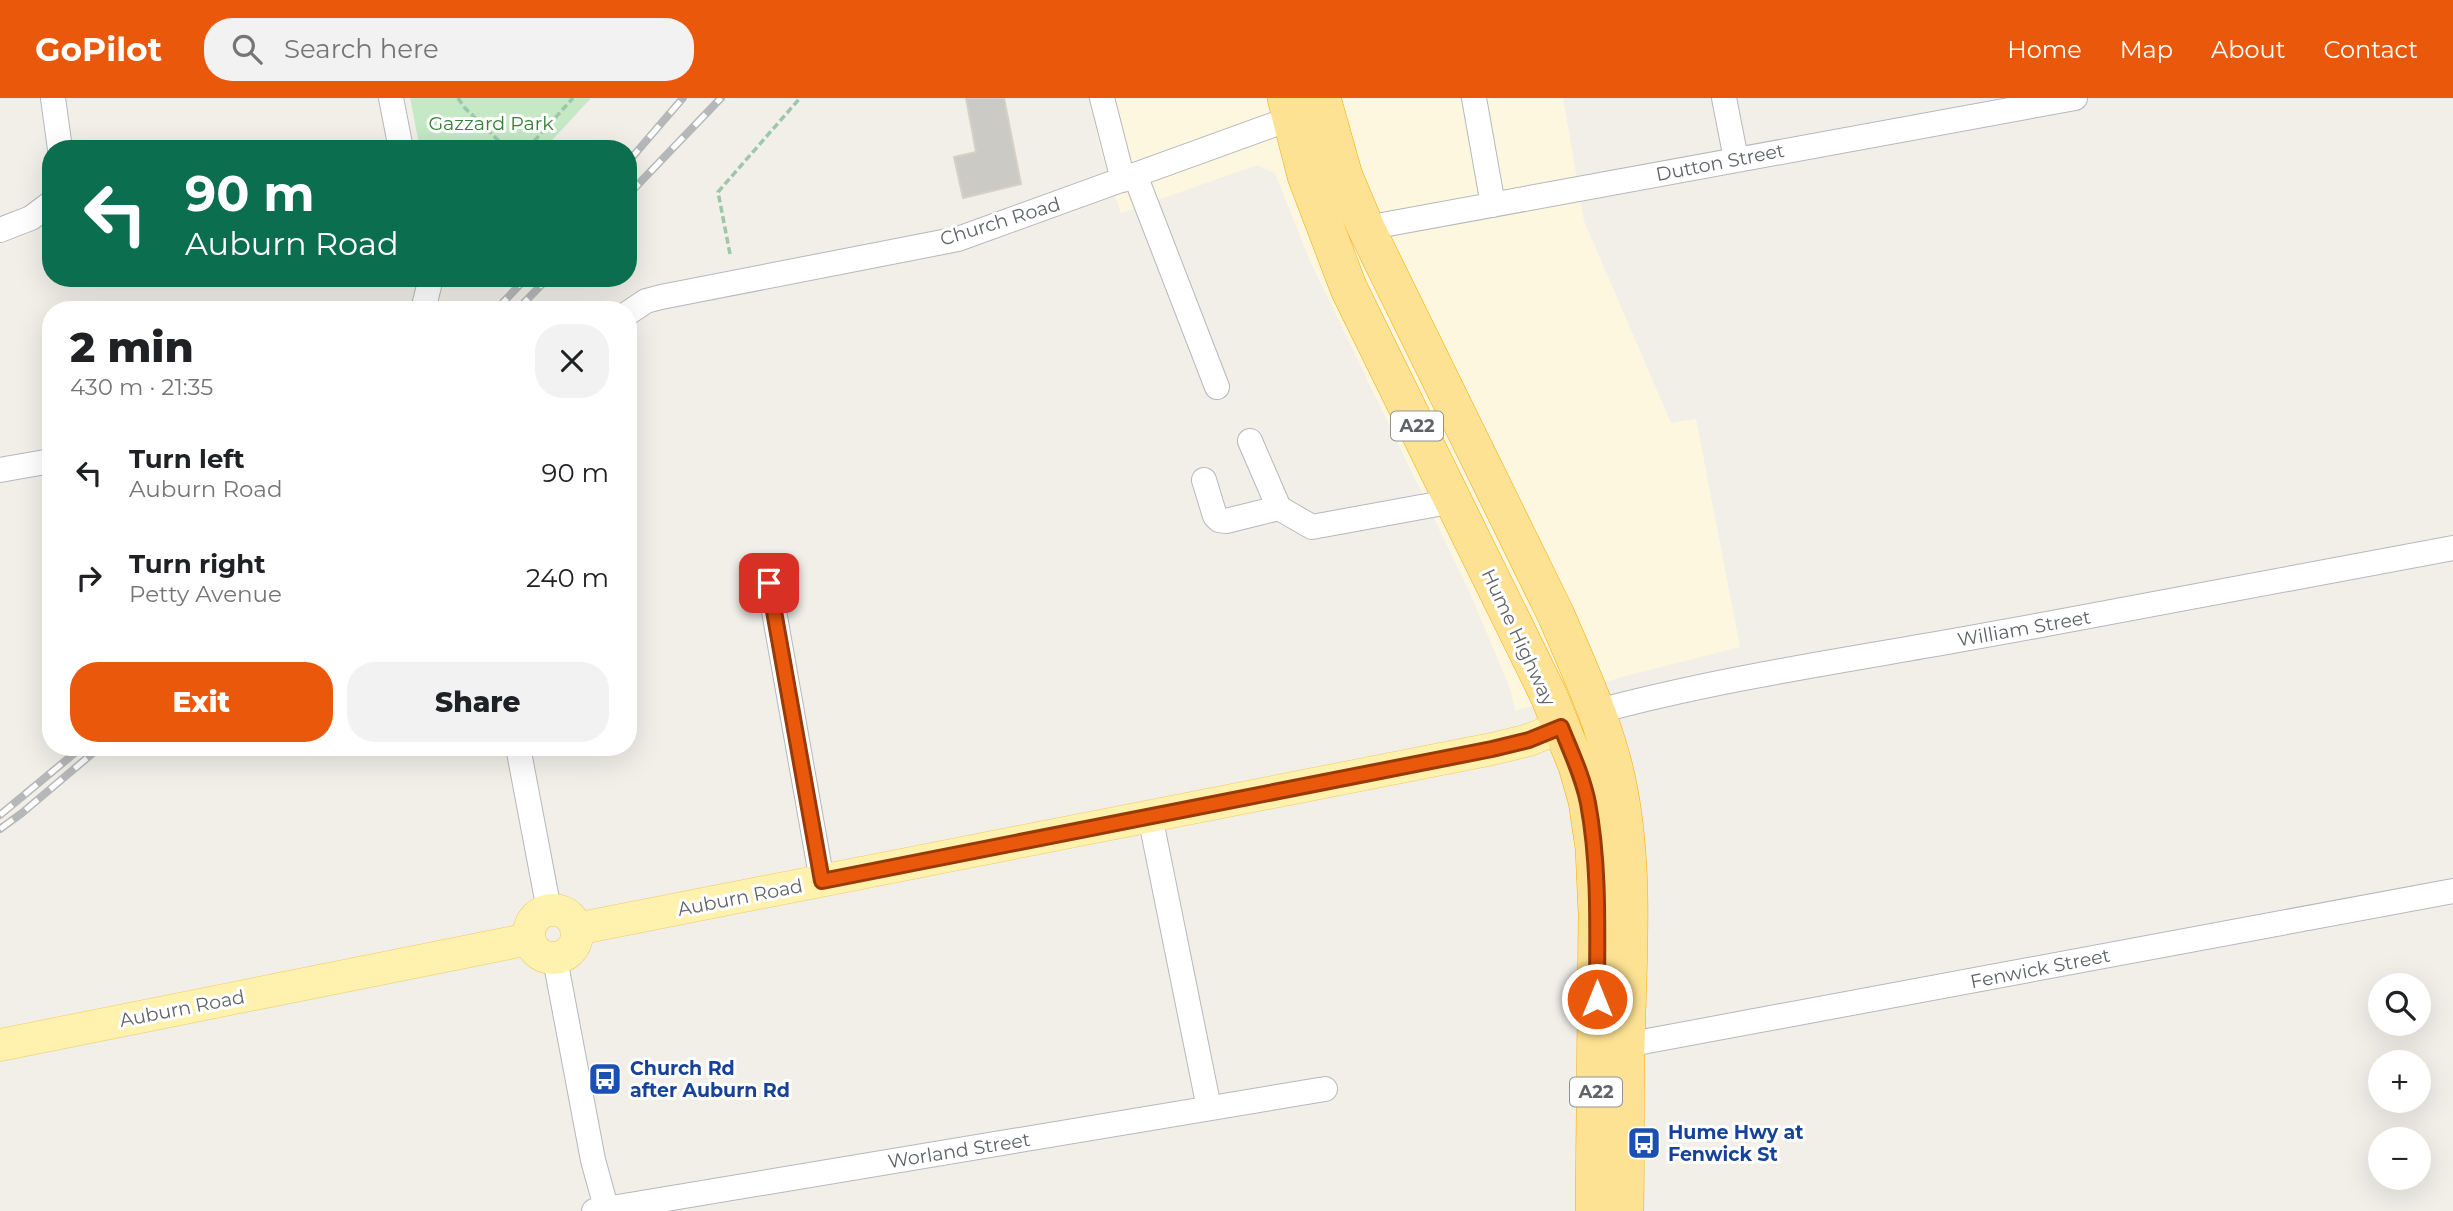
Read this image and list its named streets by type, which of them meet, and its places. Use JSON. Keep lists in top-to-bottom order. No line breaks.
{"streets":{"highway":["A22","Hume Highway"],"main road":["Auburn Road"],"street":["Dutton Street","Church Road","William Street","Fenwick Street","Worland Street"]},"crossings":[["Dutton Street","Hume Highway"],["Church Road","Hume Highway"],["William Street","Hume Highway"],["Hume Highway","Auburn Road"],["Hume Highway","Fenwick Street"]],"parks":["Gazzard Park"],"places":{"bus stop":["Church Rd after Auburn Rd","Hume Hwy at Fenwick St"]},"page":{"header":"GoPilot","search":"Search here","nav":["Home","Map","About","Contact"],"turn":["90 m","Auburn Road"],"heading":["2 min","430 m · 21:35"],"list":[{"name":"Turn left","note":"Auburn Road","value":"90 m"},{"name":"Turn right","note":"Petty Avenue","value":"240 m"}],"buttons":["Exit","Share"],"map_buttons":["+","−"]}}
